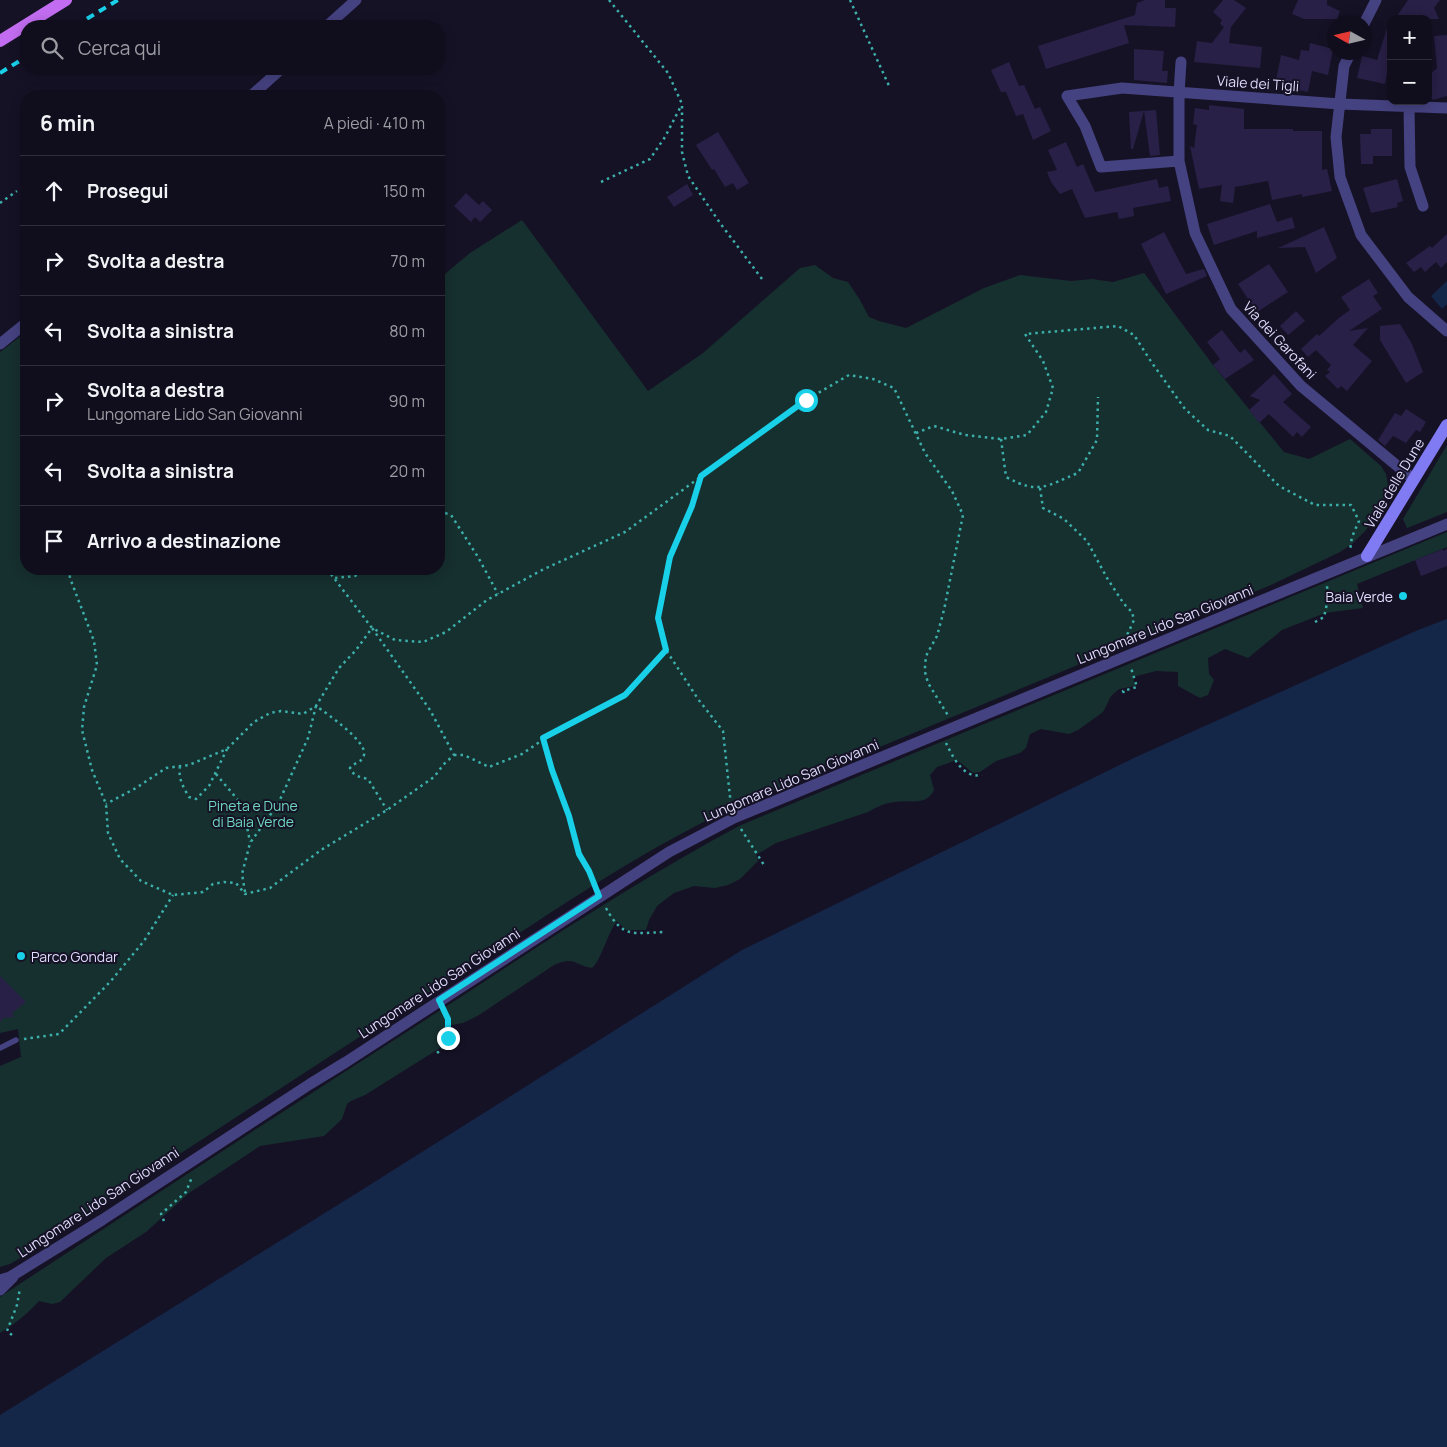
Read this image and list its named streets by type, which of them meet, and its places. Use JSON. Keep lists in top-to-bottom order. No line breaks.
{"streets":{"street":["Viale dei Tigli","Via dei Garofani","Viale delle Dune","Lungomare Lido San Giovanni"]},"crossings":[["Viale dei Tigli","Via dei Garofani"],["Via dei Garofani","Viale delle Dune"],["Viale delle Dune","Lungomare Lido San Giovanni"]],"parks":["Pineta e Dune di Baia Verde"],"places":["Baia Verde","Parco Gondar"],"north":"left","page":{"map_buttons":["+","−"],"search":"Cerca qui","heading":["6 min","A piedi · 410 m"],"list":[["Prosegui","150 m"],["Svolta a destra","70 m"],["Svolta a sinistra","80 m"],["Svolta a destra","Lungomare Lido San Giovanni","90 m"],["Svolta a sinistra","20 m"],"Arrivo a destinazione"]}}
